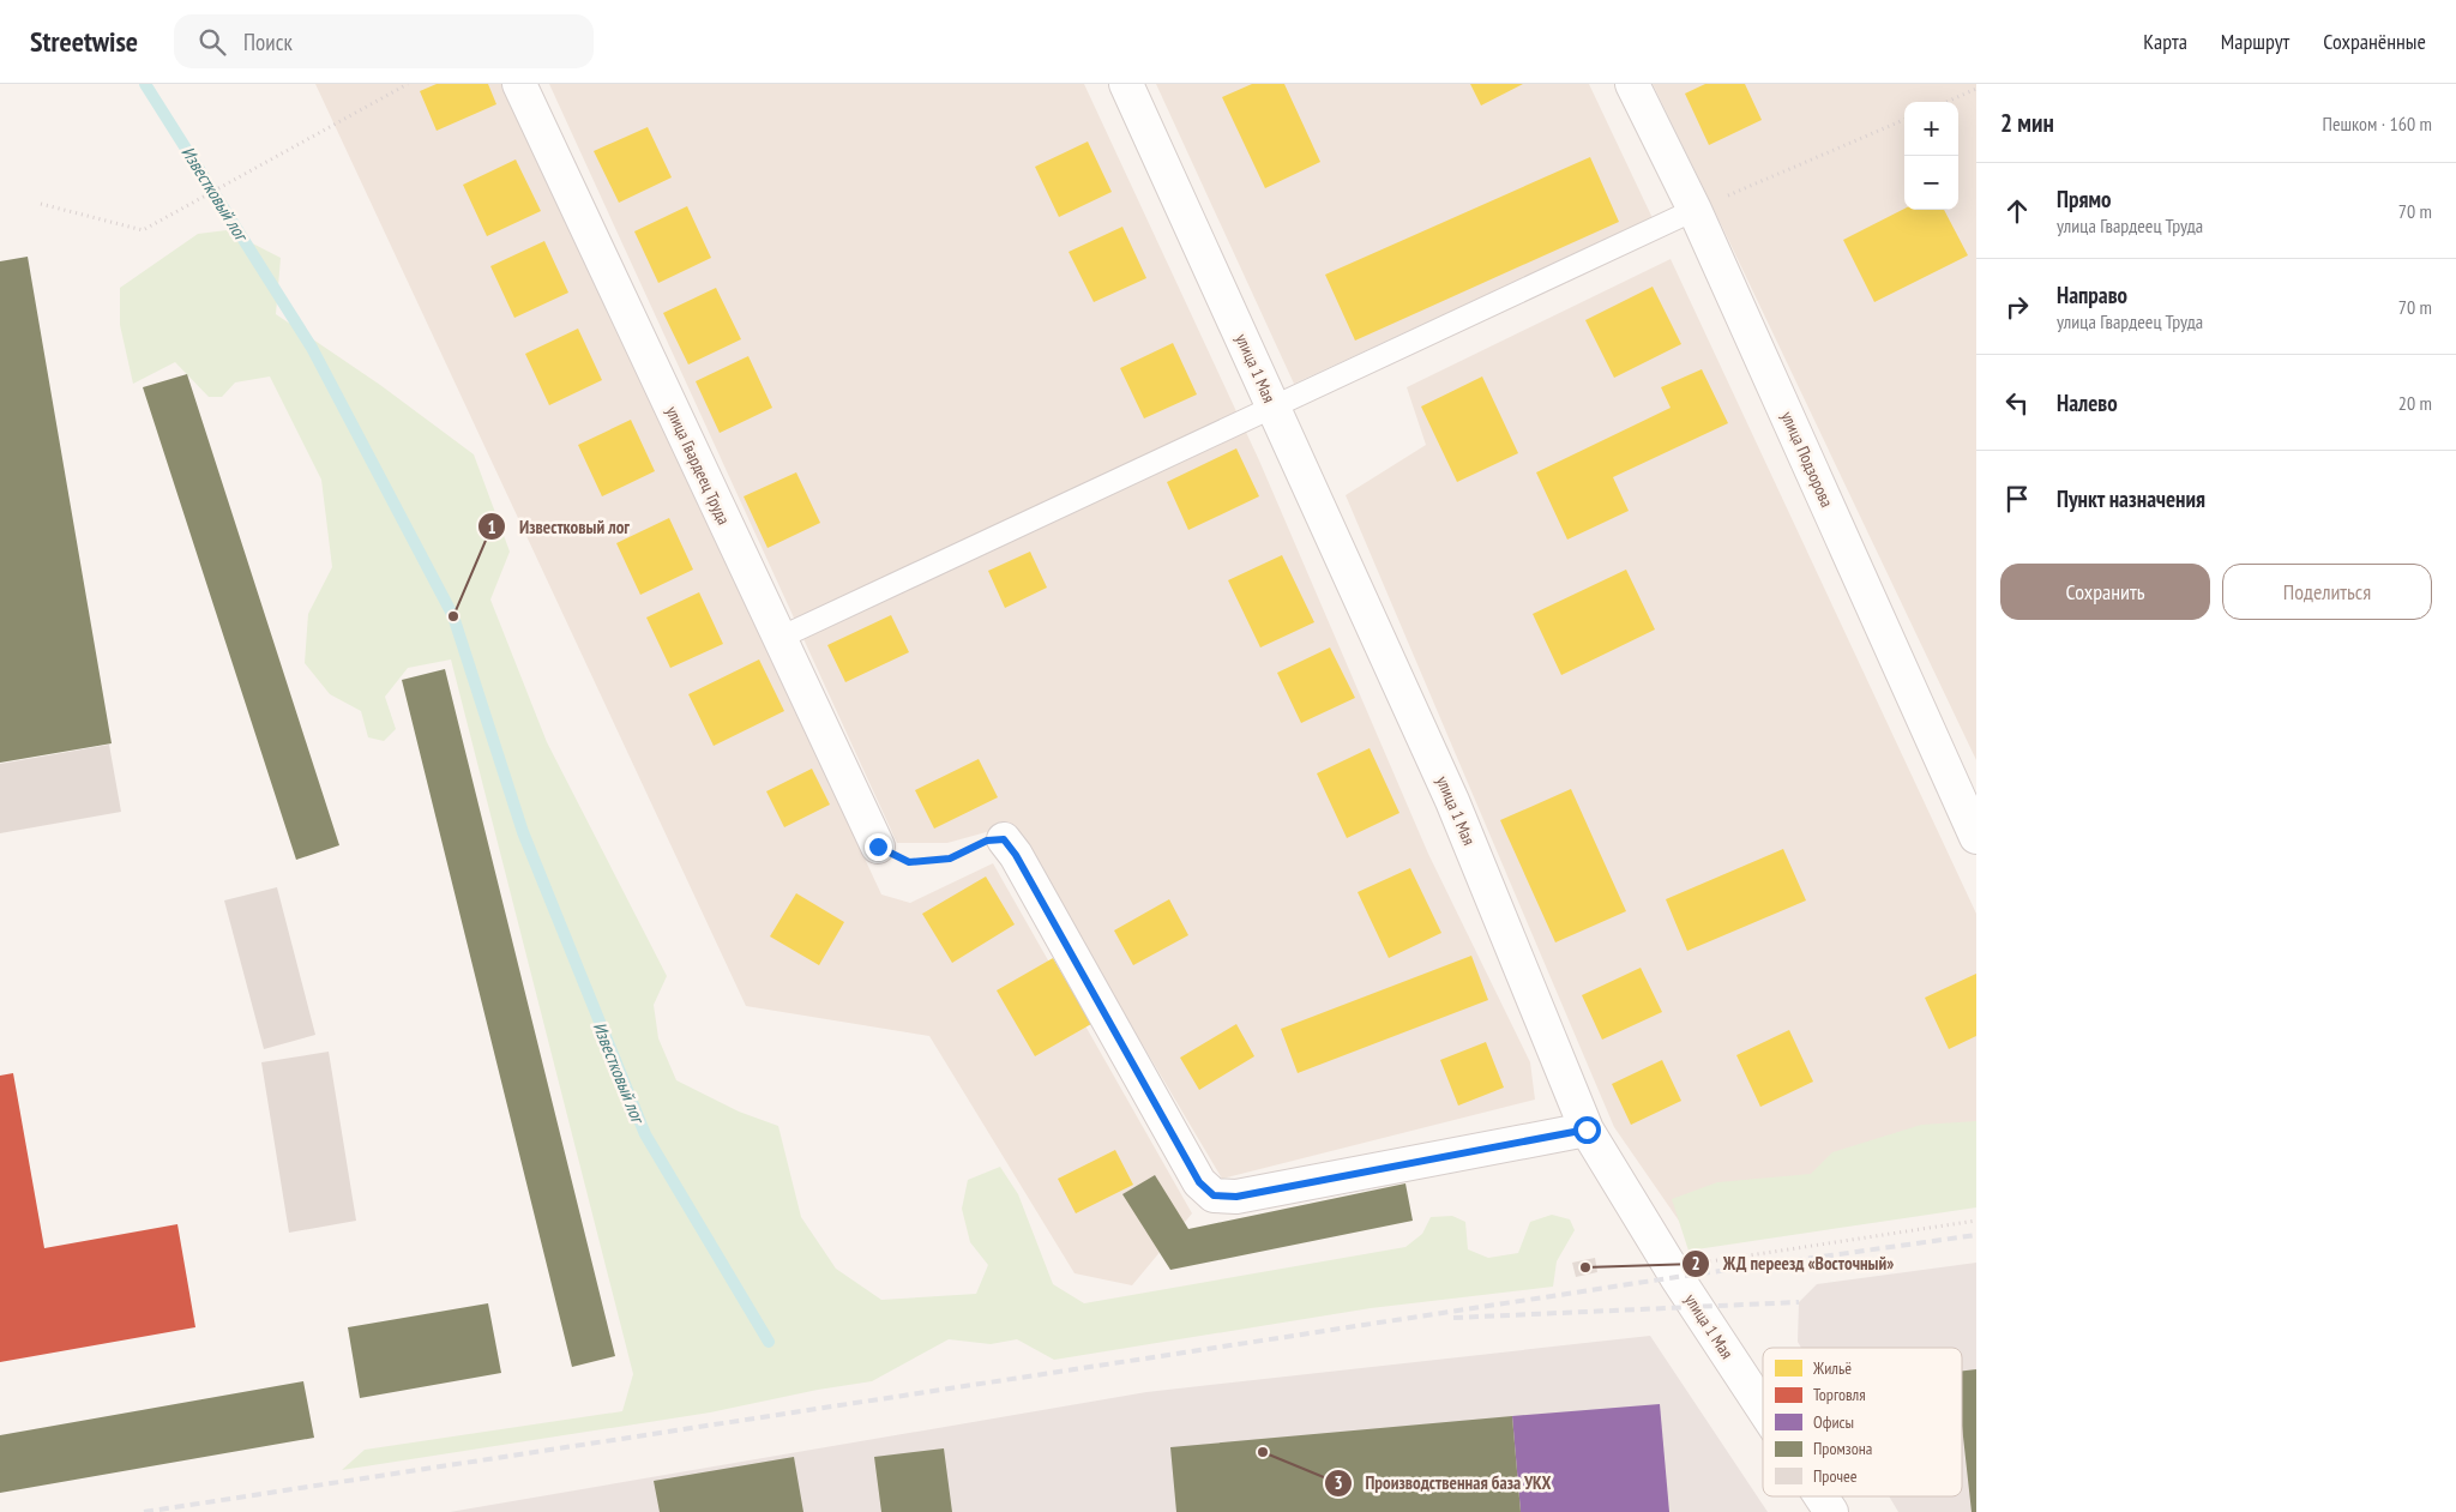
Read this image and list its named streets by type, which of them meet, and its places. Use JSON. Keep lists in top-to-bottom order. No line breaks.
{"streets":{"street":["улица 1 Мая","улица Подзорова","улица Гвардеец Труда"]},"water":["Известковый лог"],"places":["Известковый лог","ЖД переезд «Восточный»","Производственная база УКХ"],"legend":["Жильё","Торговля","Офисы","Промзона","Прочее"],"page":{"header":"Streetwise","search":"Поиск","nav":["Карта","Маршрут","Сохранённые"],"heading":["2 мин","Пешком · 160 m"],"map_buttons":["+","−"],"list":[["Прямо","улица Гвардеец Труда","70 m"],["Направо","улица Гвардеец Труда","70 m"],["Налево","20 m"],"Пункт назначения"],"buttons":["Сохранить","Поделиться"]}}
